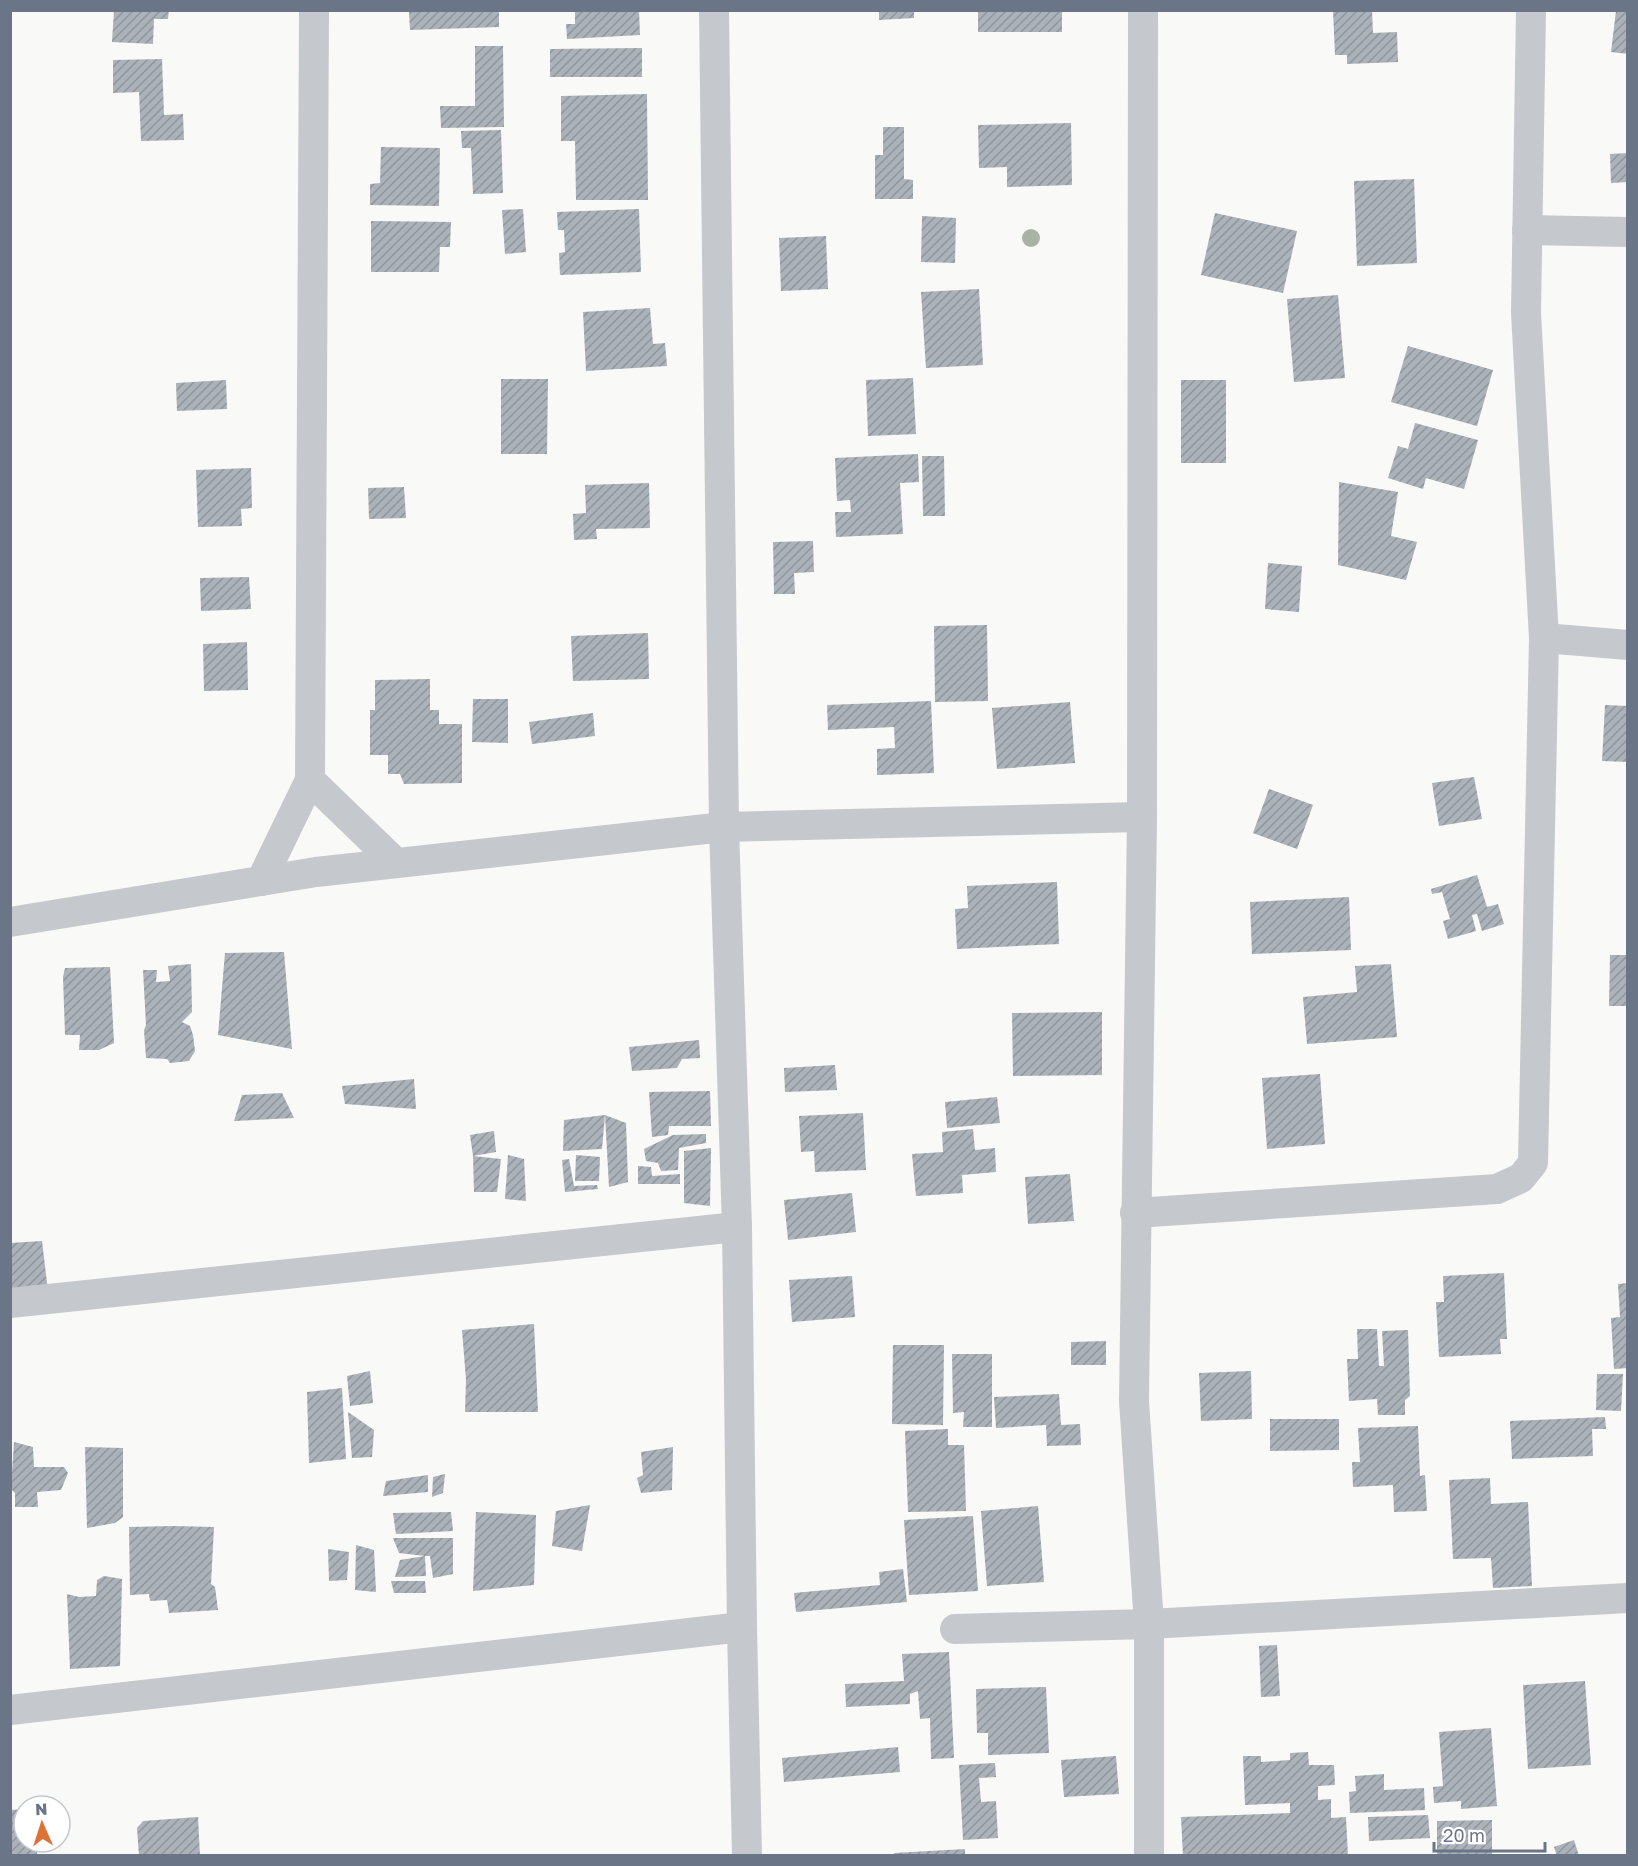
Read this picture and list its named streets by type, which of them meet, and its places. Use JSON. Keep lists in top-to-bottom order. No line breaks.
{"scale_bar":"20 m","north":"top"}
